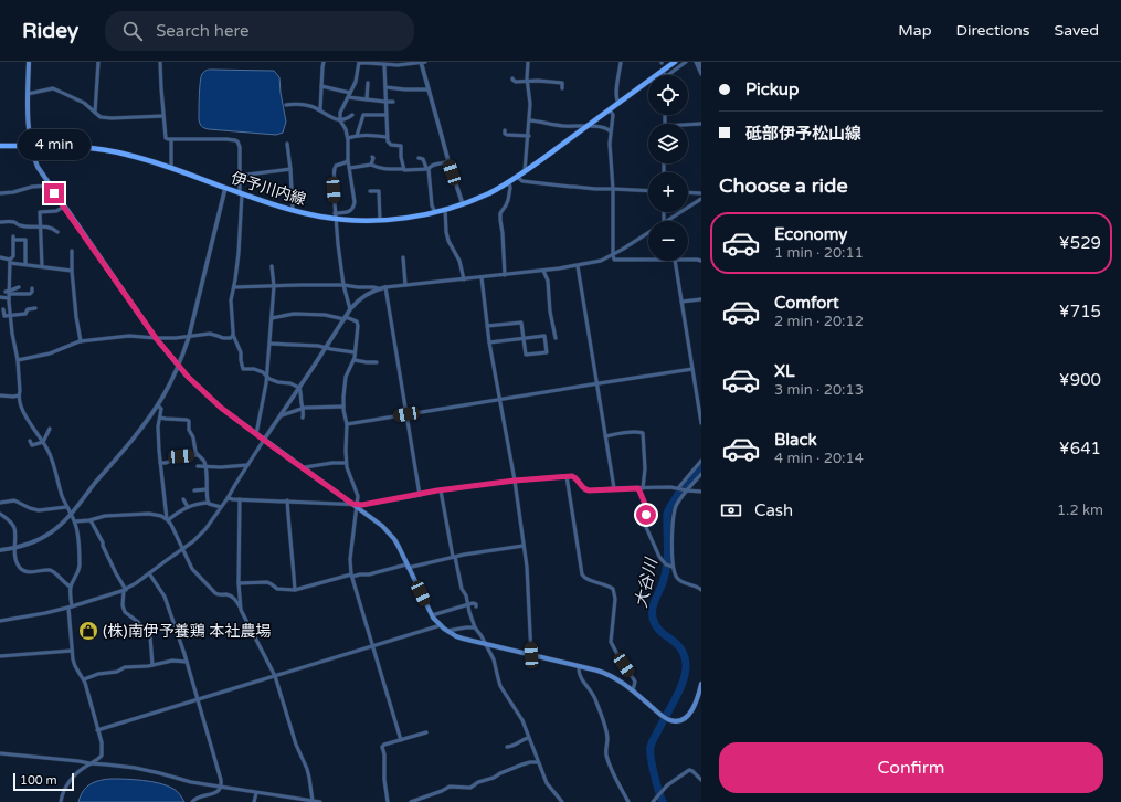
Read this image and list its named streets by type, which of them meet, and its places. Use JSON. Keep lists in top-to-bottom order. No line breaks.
{"streets":{"main road":["伊予川内線"]},"water":["大谷川"],"places":{"shop":["(株)南伊予養鶏 本社農場"]},"scale_bar":"100 m","page":{"header":"Ridey","search":"Search here","nav":["Map","Directions","Saved"],"banner":["Pickup","砥部伊予松山線"],"map_buttons":["+","−"],"bubble":"4 min","heading":"Choose a ride","list":[{"name":"Economy","note":"1 min · 20:11","value":"¥529"},{"name":"Comfort","note":"2 min · 20:12","value":"¥715"},{"name":"XL","note":"3 min · 20:13","value":"¥900"},{"name":"Black","note":"4 min · 20:14","value":"¥641"}],"pay":["Cash","1.2 km"],"buttons":"Confirm","scale":"100 m"}}
